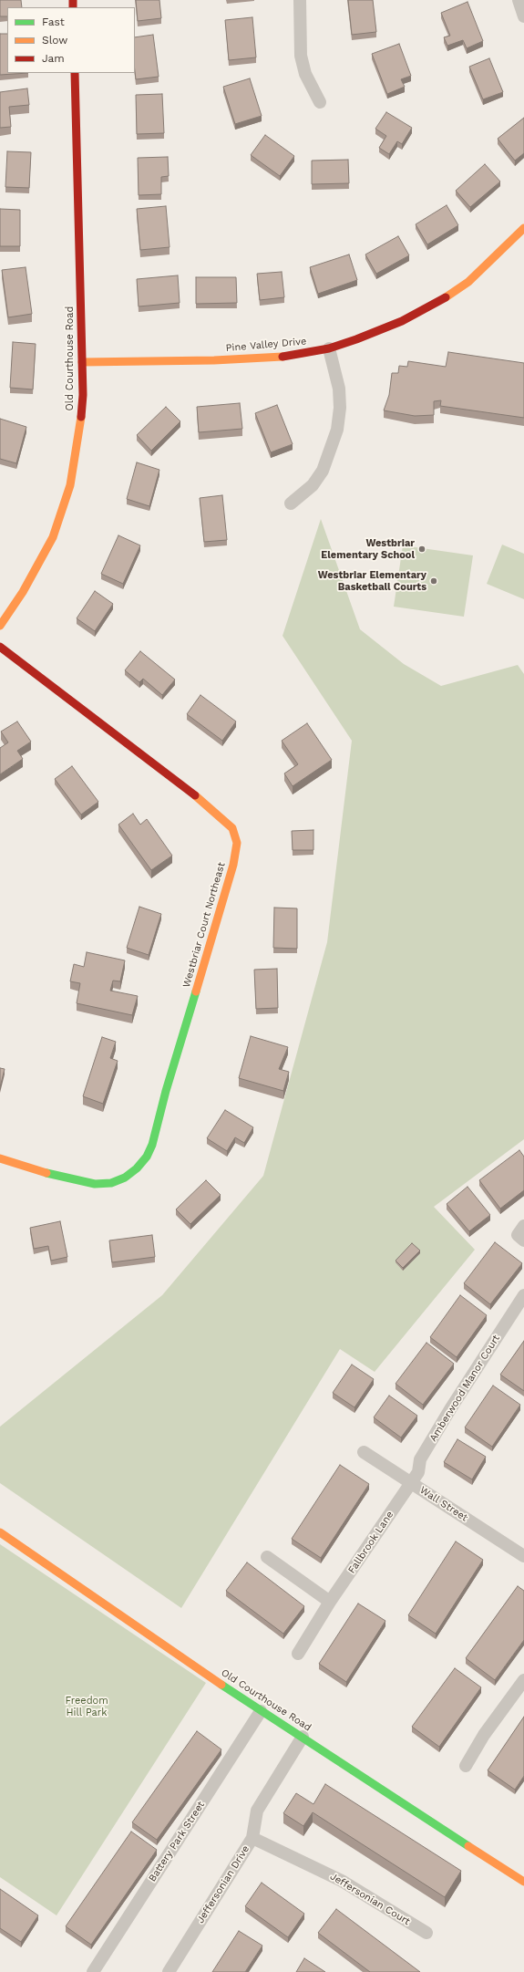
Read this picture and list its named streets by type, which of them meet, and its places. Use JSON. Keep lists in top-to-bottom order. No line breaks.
{"streets":{"street":["Pine Valley Drive","Old Courthouse Road","Westbriar Court Northeast","Amberwood Manor Court","Wall Street","Fallbrook Lane","Battery Park Street","Jeffersonian Drive","Jeffersonian Court"]},"crossings":[["Pine Valley Drive","Old Courthouse Road"],["Old Courthouse Road","Battery Park Street"],["Old Courthouse Road","Jeffersonian Drive"],["Amberwood Manor Court","Wall Street"],["Amberwood Manor Court","Fallbrook Lane"],["Wall Street","Fallbrook Lane"],["Jeffersonian Drive","Jeffersonian Court"]],"parks":["Freedom Hill Park"],"places":["Westbriar Elementary School","Westbriar Elementary Basketball Courts"],"legend":["Fast","Slow","Jam"]}
